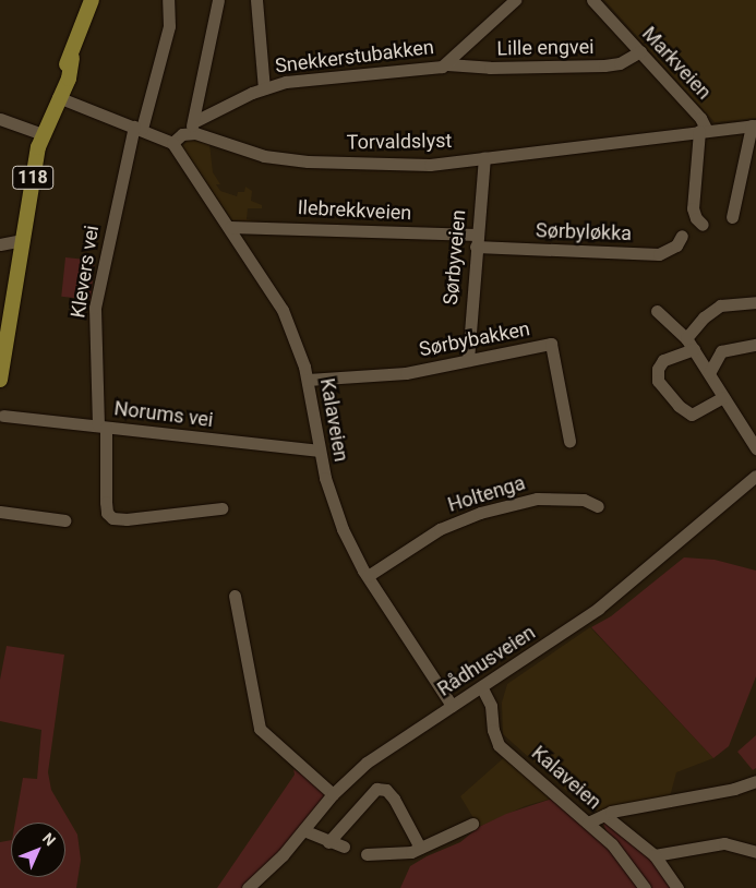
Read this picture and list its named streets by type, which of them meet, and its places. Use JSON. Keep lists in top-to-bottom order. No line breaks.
{"streets":{"main road":["118"],"street":["Lille engvei","Snekkerstubakken","Markveien","Torvaldslyst","Ilebrekkveien","Sørbyløkka","Sørbyveien","Klevers vei","Sørbybakken","Norums vei","Kalaveien","Holtenga","Rådhusveien"]},"crossings":[["Lille engvei","Snekkerstubakken"],["Lille engvei","Markveien"],["Snekkerstubakken","Torvaldslyst"],["Markveien","Torvaldslyst"],["Torvaldslyst","Sørbyveien"],["Ilebrekkveien","Sørbyløkka"],["Ilebrekkveien","Sørbyveien"],["Ilebrekkveien","Kalaveien"],["Sørbyløkka","Sørbyveien"],["Sørbyveien","Sørbybakken"],["Klevers vei","Norums vei"],["Sørbybakken","Kalaveien"],["Norums vei","Kalaveien"],["Kalaveien","Holtenga"],["Kalaveien","Rådhusveien"]],"north":"top right"}
